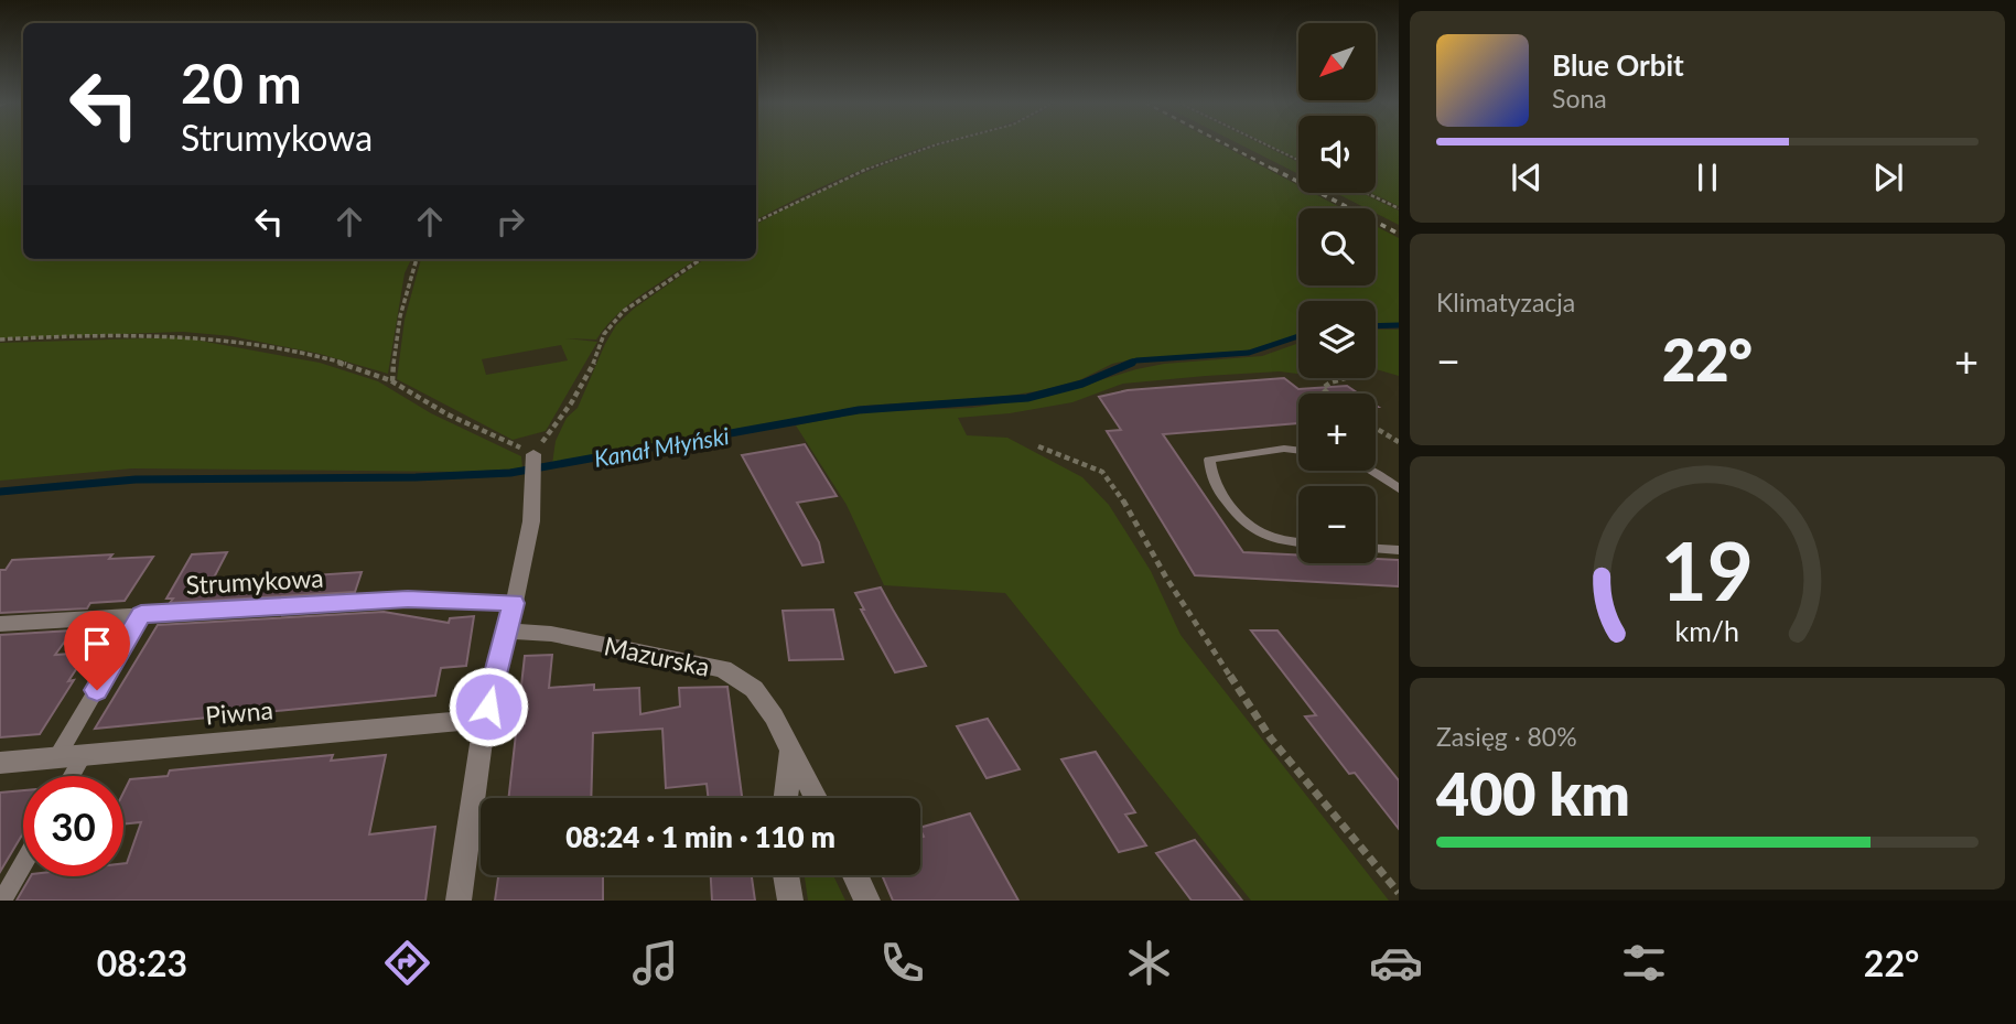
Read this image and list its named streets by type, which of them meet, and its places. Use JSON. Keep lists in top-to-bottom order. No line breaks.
{"streets":{"street":["Strumykowa","Mazurska","Piwna"]},"water":["Kanał Młyński"],"north":"bottom left","page":{"map_buttons":["+","−"],"turn":["20 m","Strumykowa"],"song":["Blue Orbit","Sona"],"tile":["Klimatyzacja",["Zasięg · 80%","400 km"]],"heat":["−","22°","+"],"limit":"30","trip":"08:24 · 1 min · 110 m","tabs":["08:23","22°"],"gauge":["19","km/h"]}}
